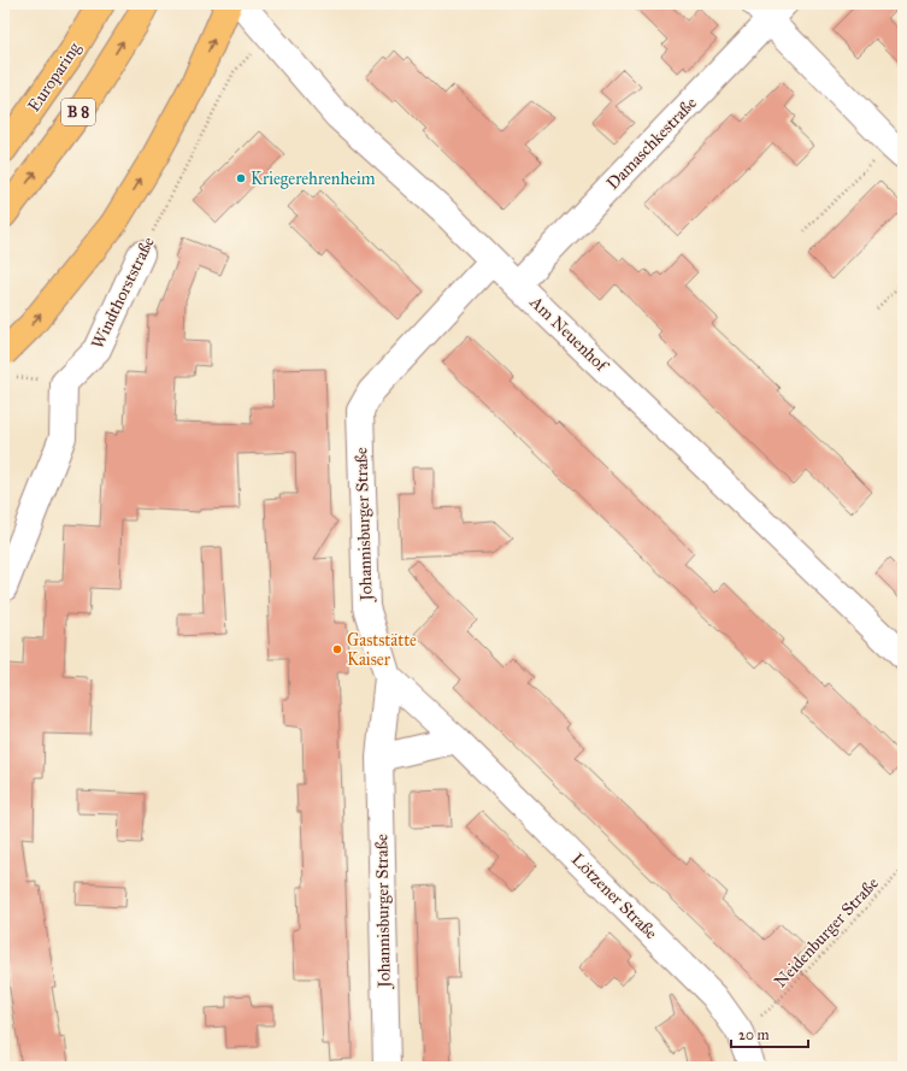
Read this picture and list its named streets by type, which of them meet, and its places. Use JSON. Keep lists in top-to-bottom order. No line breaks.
{"streets":{"highway":["Europaring","B 8"],"street":["Damaschkestraße","Windthorststraße","Am Neuenhof","Johannisburger Straße","Lötzener Straße"],"path":["Neidenburger Straße"]},"crossings":[["Damaschkestraße","Am Neuenhof"],["Windthorststraße","Am Neuenhof"],["Am Neuenhof","Johannisburger Straße"],["Johannisburger Straße","Lötzener Straße"]],"places":["Kriegerehrenheim","Gaststätte Kaiser"],"scale_bar":"20 m"}
